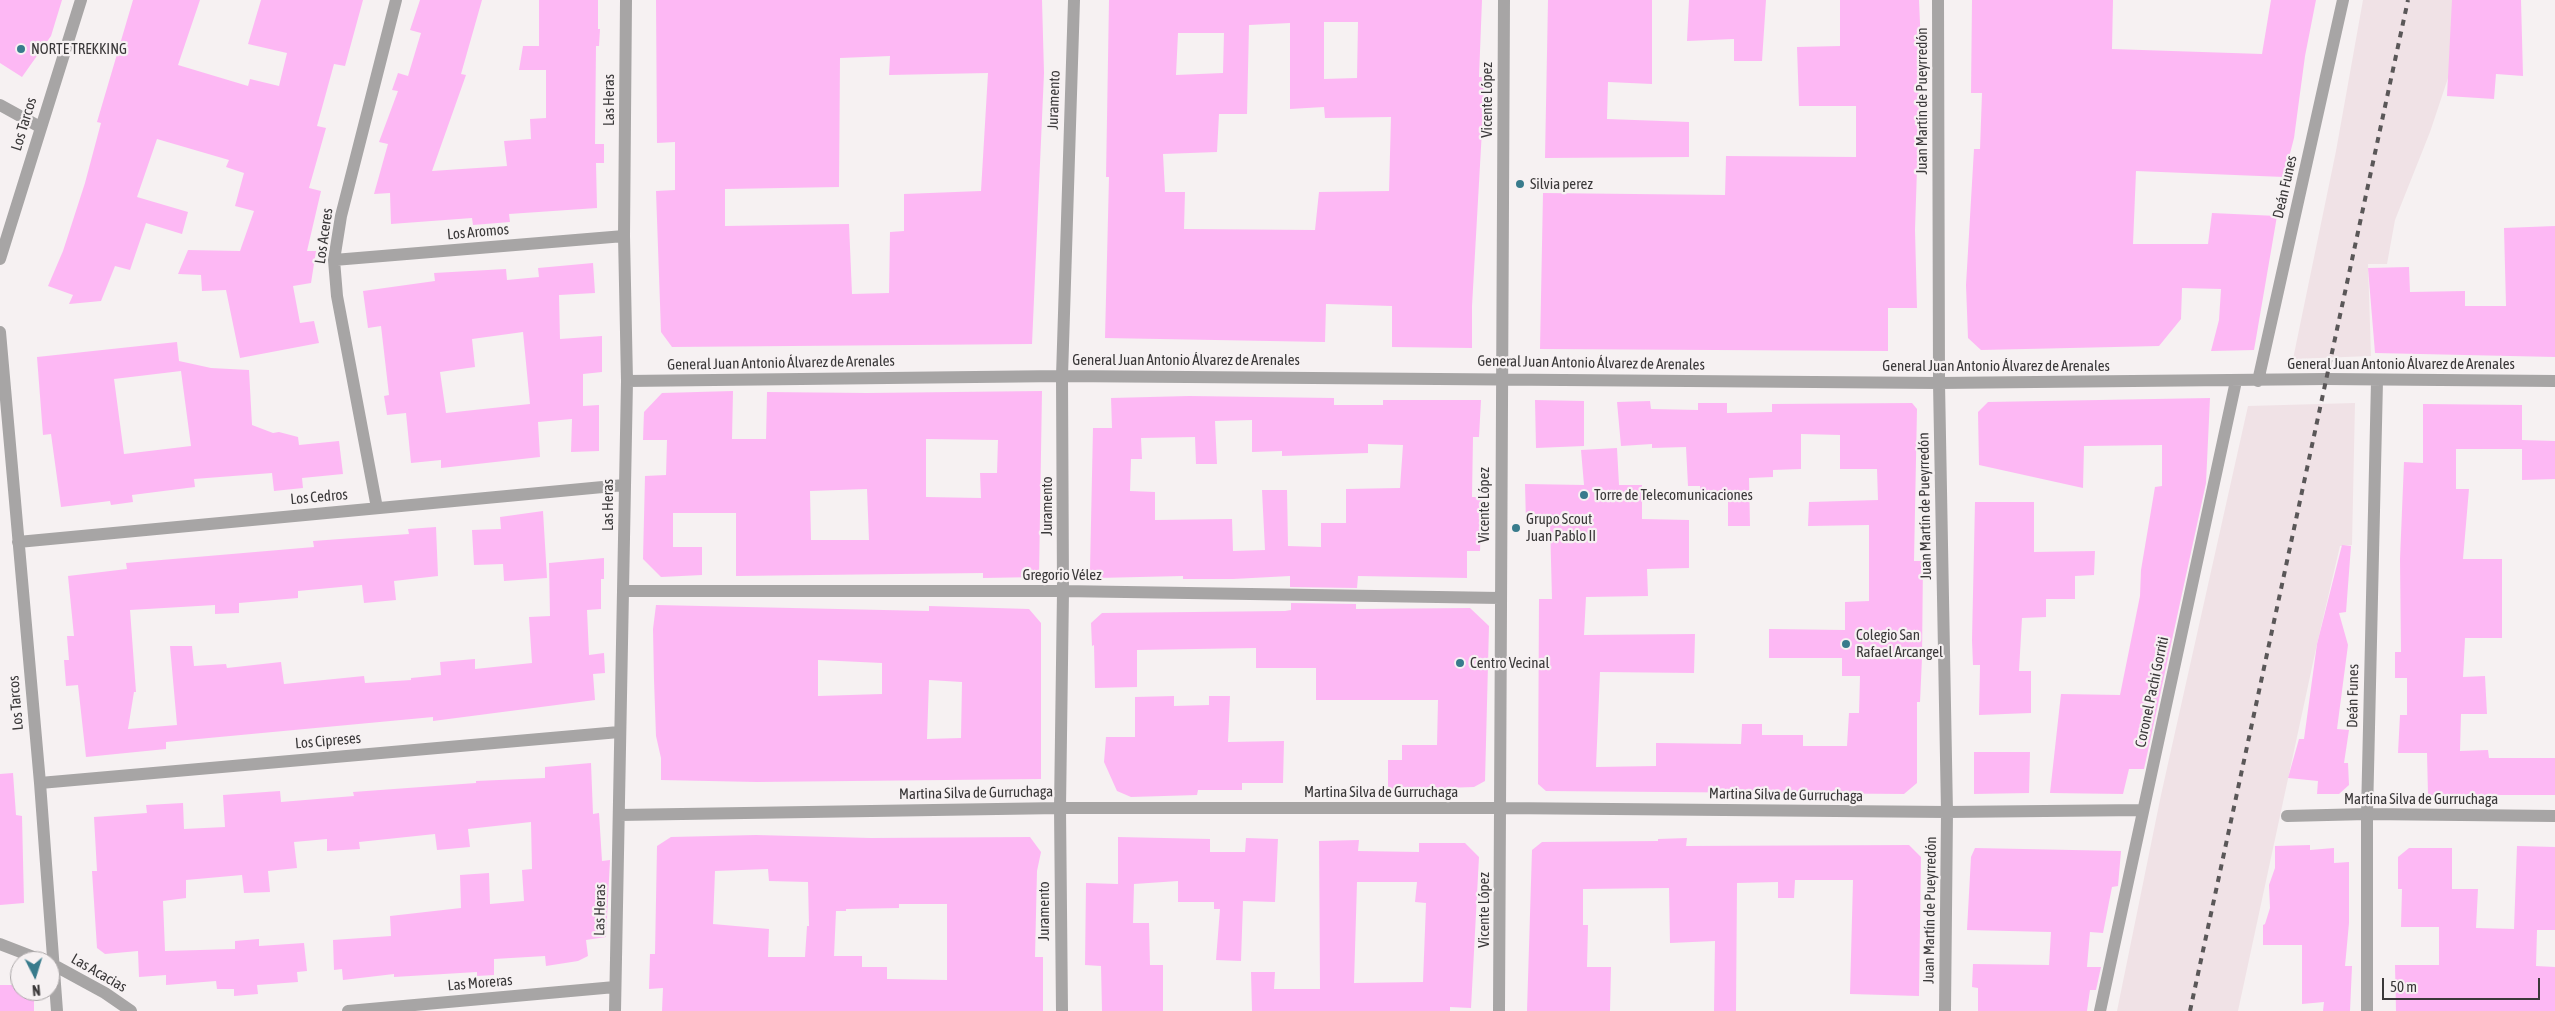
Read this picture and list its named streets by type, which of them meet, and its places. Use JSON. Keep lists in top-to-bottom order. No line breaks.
{"streets":{"street":["Las Heras","Juramento","Vicente López","Juan Martín de Pueyrredón","Los Tarcos","Deán Funes","Los Aromos","Los Aceres","General Juan Antonio Álvarez de Arenales","Los Cedros","Gregorio Vélez","Coronel Pachi Gorriti","Los Cipreses","Martina Silva de Gurruchaga","Las Acacias","Las Moreras"]},"crossings":[["Las Heras","Los Aromos"],["Las Heras","General Juan Antonio Álvarez de Arenales"],["Las Heras","Los Cedros"],["Las Heras","Gregorio Vélez"],["Las Heras","Los Cipreses"],["Las Heras","Martina Silva de Gurruchaga"],["Las Heras","Las Moreras"],["Juramento","General Juan Antonio Álvarez de Arenales"],["Juramento","Gregorio Vélez"],["Juramento","Martina Silva de Gurruchaga"],["Vicente López","General Juan Antonio Álvarez de Arenales"],["Vicente López","Gregorio Vélez"],["Vicente López","Martina Silva de Gurruchaga"],["Juan Martín de Pueyrredón","General Juan Antonio Álvarez de Arenales"],["Juan Martín de Pueyrredón","Martina Silva de Gurruchaga"],["Los Tarcos","Los Cedros"],["Los Tarcos","Los Cipreses"],["Deán Funes","General Juan Antonio Álvarez de Arenales"],["Deán Funes","Martina Silva de Gurruchaga"],["Los Aromos","Los Aceres"],["Los Aceres","Los Cedros"],["General Juan Antonio Álvarez de Arenales","Coronel Pachi Gorriti"],["Coronel Pachi Gorriti","Martina Silva de Gurruchaga"]],"places":["NORTE TREKKING","Silvia perez","Torre de Telecomunicaciones","Grupo Scout Juan Pablo II","Colegio San Rafael Arcangel","Centro Vecinal"],"scale_bar":"50 m","north":"bottom"}
